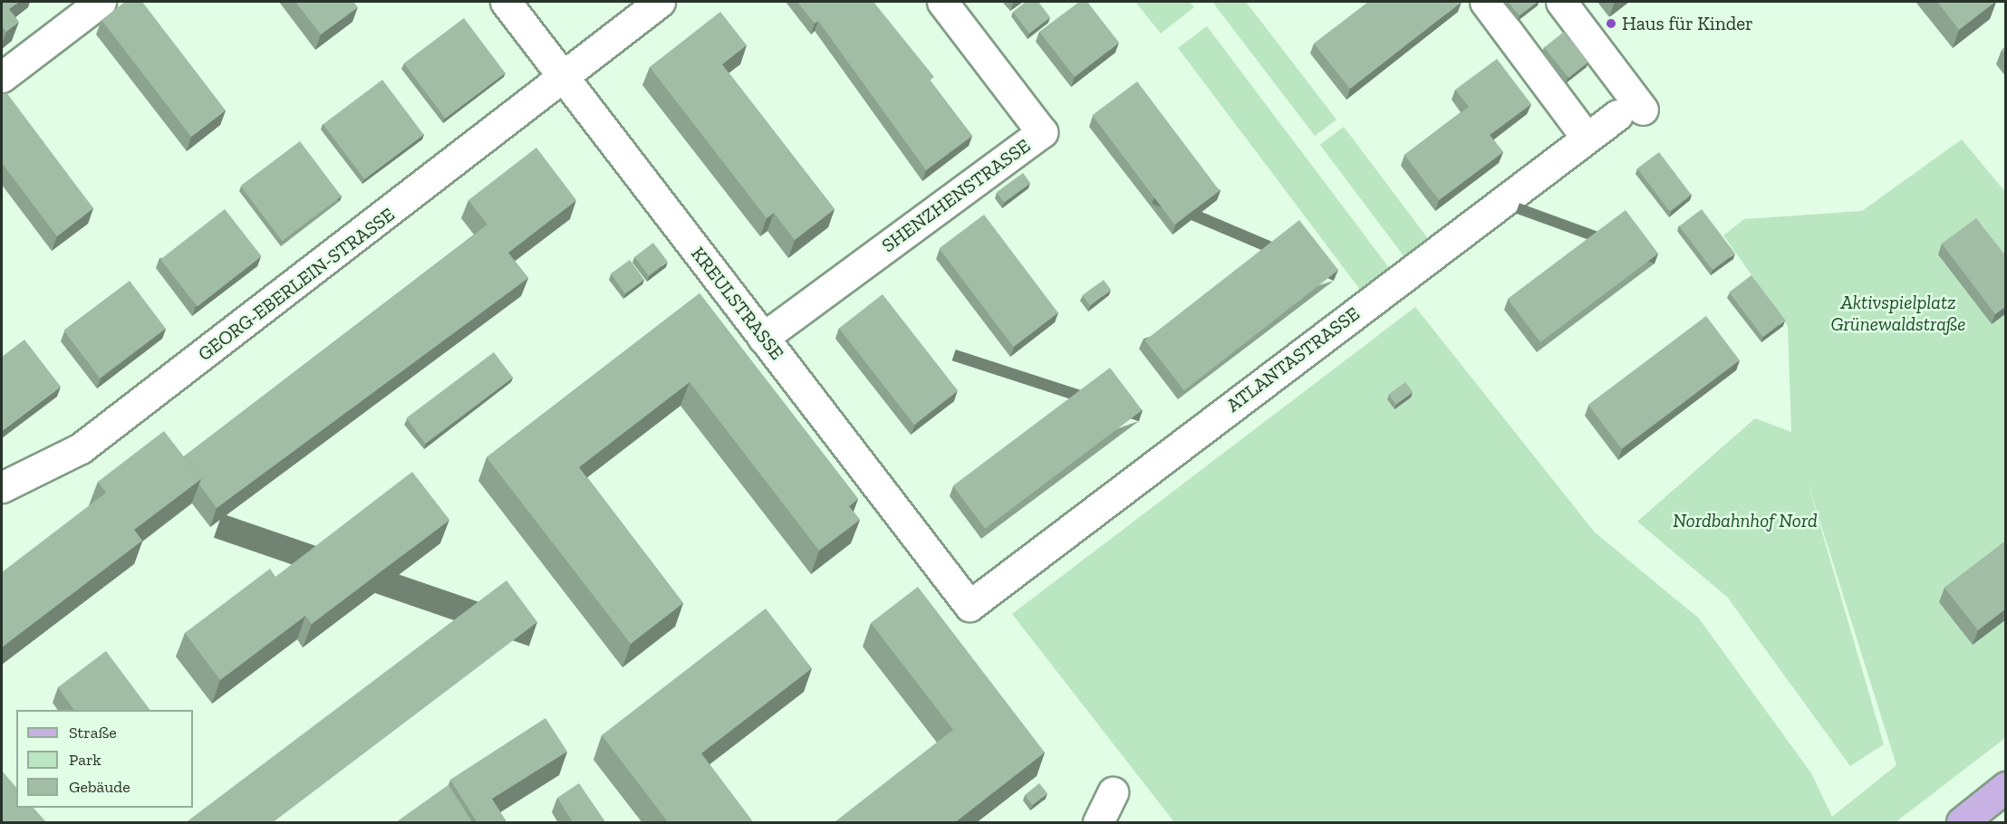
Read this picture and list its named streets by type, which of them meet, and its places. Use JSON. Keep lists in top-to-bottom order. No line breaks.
{"streets":{"street":["SHENZHENSTRASSE","GEORG-EBERLEIN-STRASSE","KREULSTRASSE","ATLANTASTRASSE"]},"crossings":[["SHENZHENSTRASSE","KREULSTRASSE"],["GEORG-EBERLEIN-STRASSE","KREULSTRASSE"],["KREULSTRASSE","ATLANTASTRASSE"]],"parks":["Aktivspielplatz Grünewaldstraße","Nordbahnhof Nord"],"places":["Haus für Kinder"],"legend":["Straße","Park","Gebäude"]}
